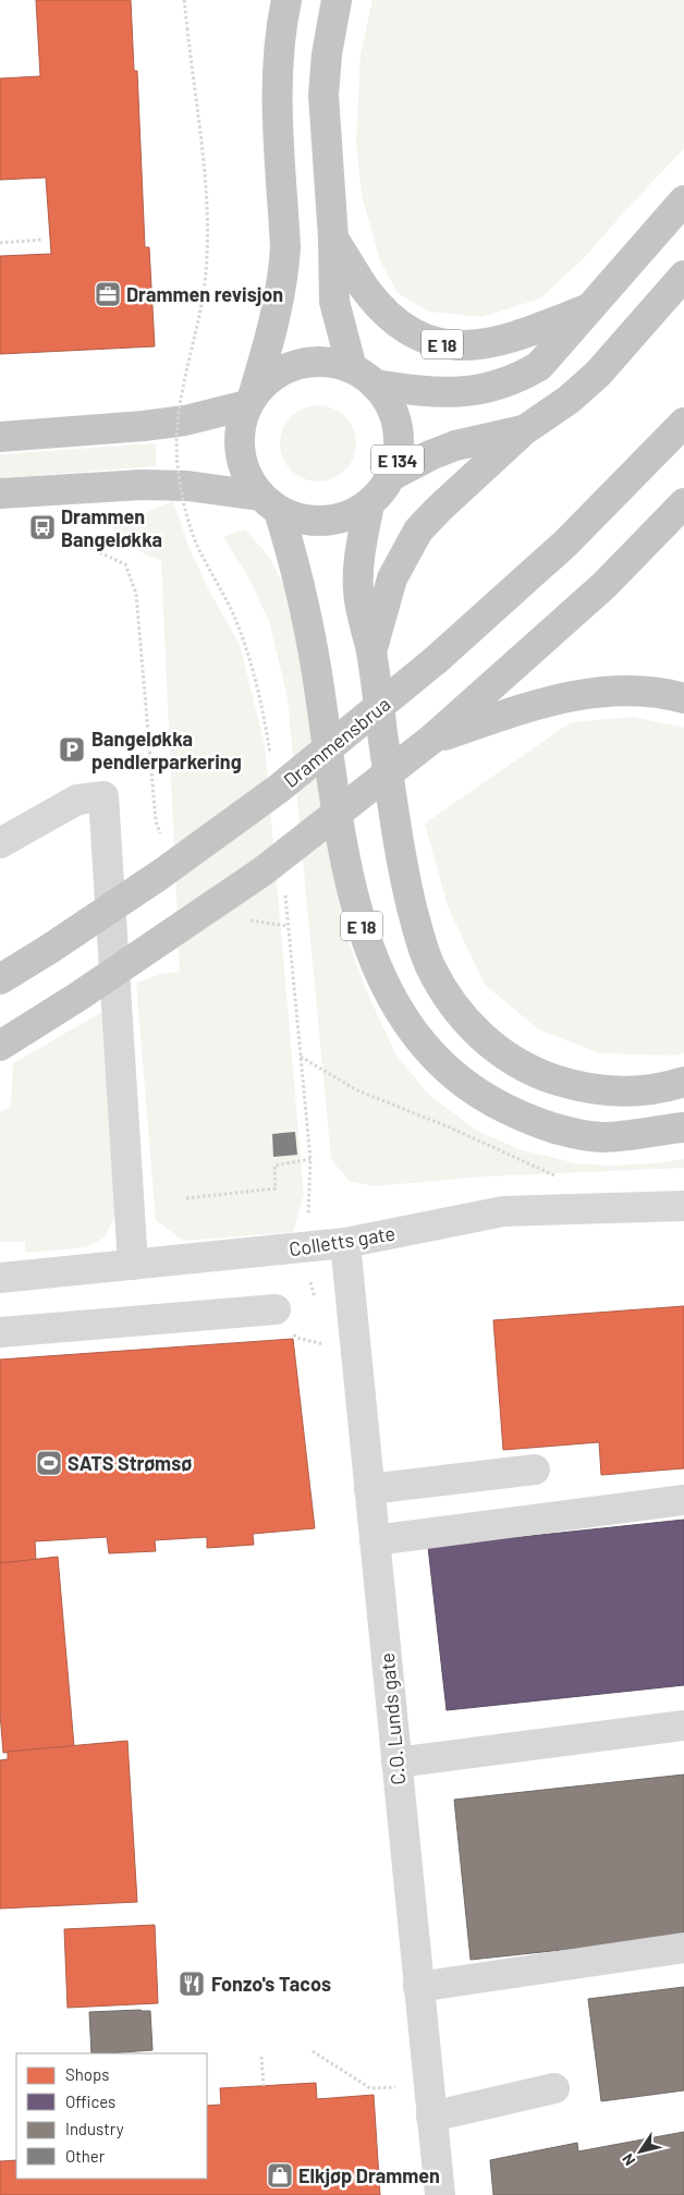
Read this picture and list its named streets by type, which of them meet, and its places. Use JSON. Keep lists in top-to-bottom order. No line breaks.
{"streets":{"highway":["E 18","E 134","Drammensbrua"],"street":["Colletts gate","C.O. Lunds gate"]},"crossings":[["E 18","E 134"],["Colletts gate","C.O. Lunds gate"]],"places":{"office":["Drammen revisjon"],"bus stop":["Drammen Bangeløkka"],"parking":["Bangeløkka pendlerparkering"],"sports":["SATS Strømsø"],"restaurant":["Fonzo's Tacos"],"shop":["Elkjøp Drammen"]},"legend":["Shops","Offices","Industry","Other"],"north":"bottom left"}
